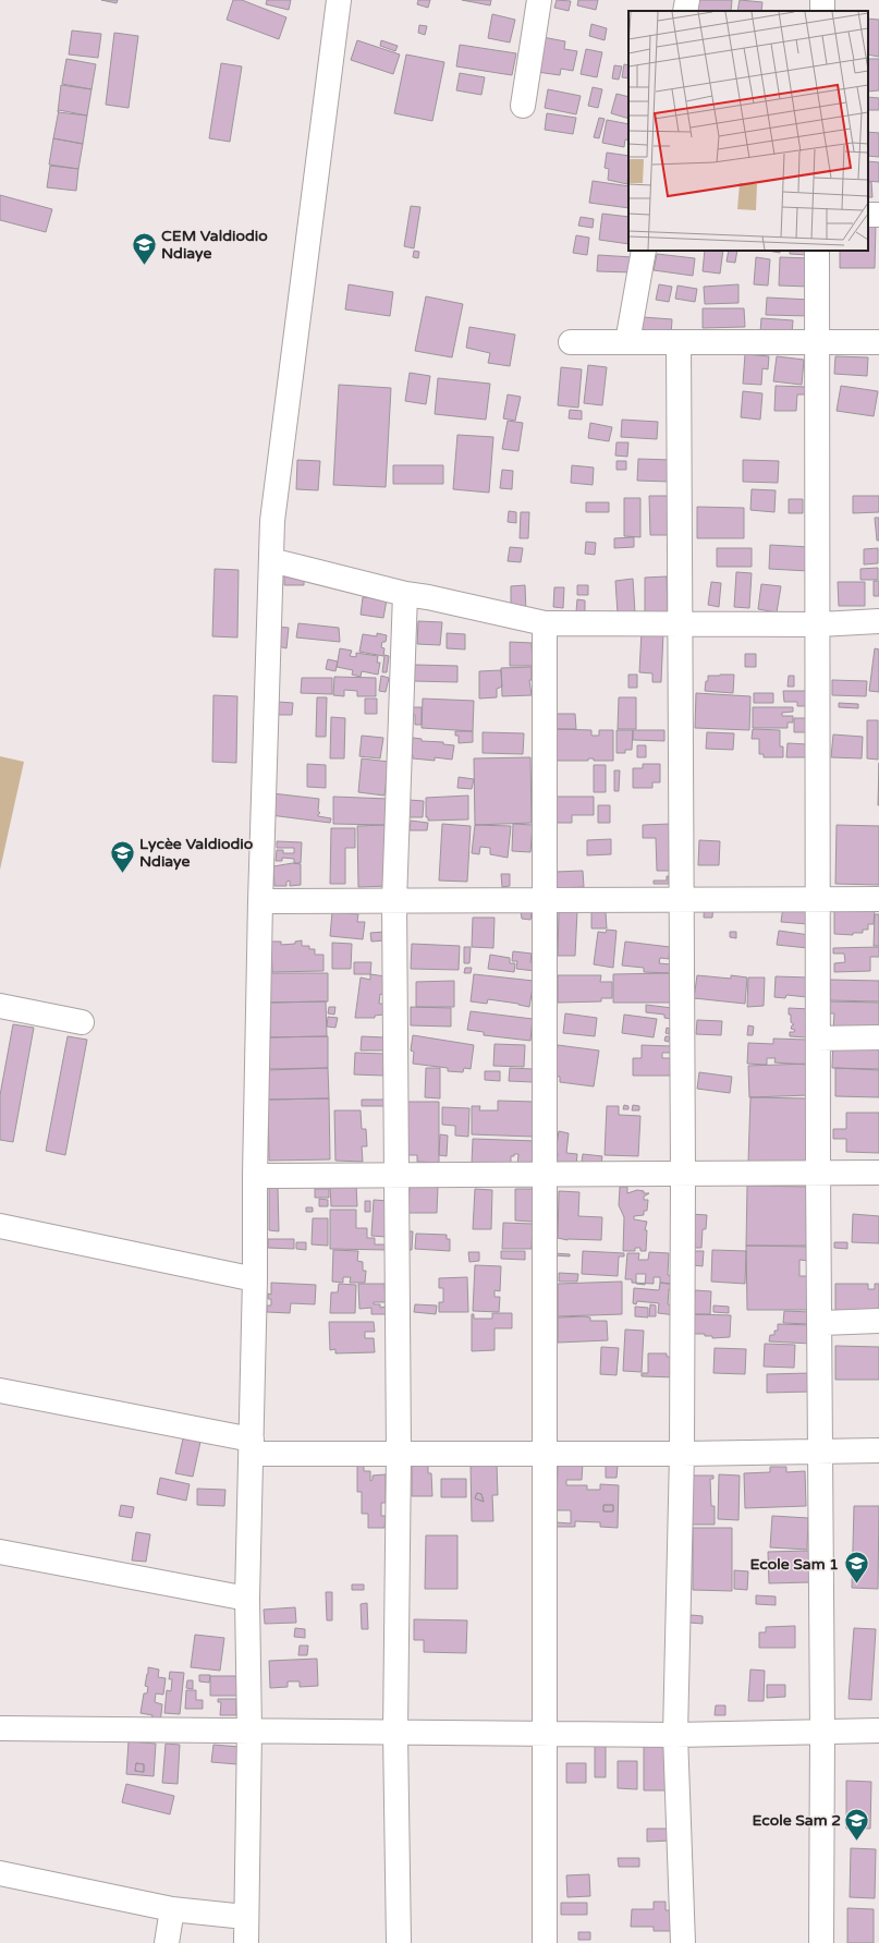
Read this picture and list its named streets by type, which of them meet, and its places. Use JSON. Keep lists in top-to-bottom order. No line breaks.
{"places":{"school or university":["CEM Valdiodio Ndiaye","Lycèe Valdiodio Ndiaye","Ecole Sam 1","Ecole Sam 2"]}}
